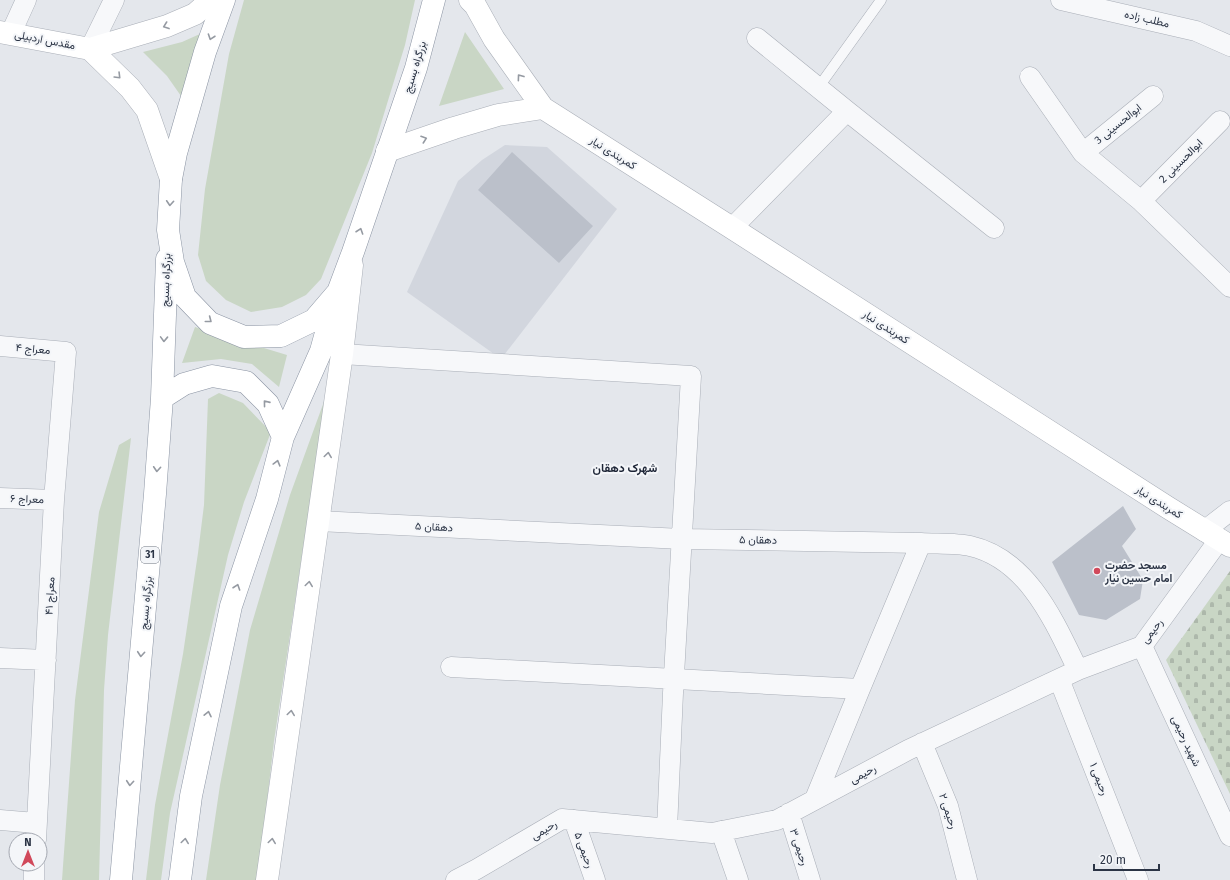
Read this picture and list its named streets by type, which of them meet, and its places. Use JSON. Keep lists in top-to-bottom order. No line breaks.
{"streets":{"main road":["مقدس اردبیلی","بزرگراه بسیج","کمربندی نیار","31"],"street":["مطلب زاده","ابوالحسینی 3","ابوالحسینی 2","معراج ۴","معراج ۶","دهقان ۵","معراج ۴۱","رحیمی","شهید رحیمی","رحیمی ۱","رحیمی ۲","رحیمی ۳","رحیمی ۵"]},"crossings":[["کمربندی نیار","رحیمی"],["معراج ۴","معراج ۴۱"],["معراج ۶","معراج ۴۱"],["دهقان ۵","رحیمی"],["رحیمی","شهید رحیمی"],["رحیمی","رحیمی ۱"],["رحیمی","رحیمی ۲"],["رحیمی","رحیمی ۳"],["رحیمی","رحیمی ۵"]],"districts":["شهرک دهقان"],"places":["مسجد حضرت امام حسین نیار"],"scale_bar":"20 m","north":"top"}
